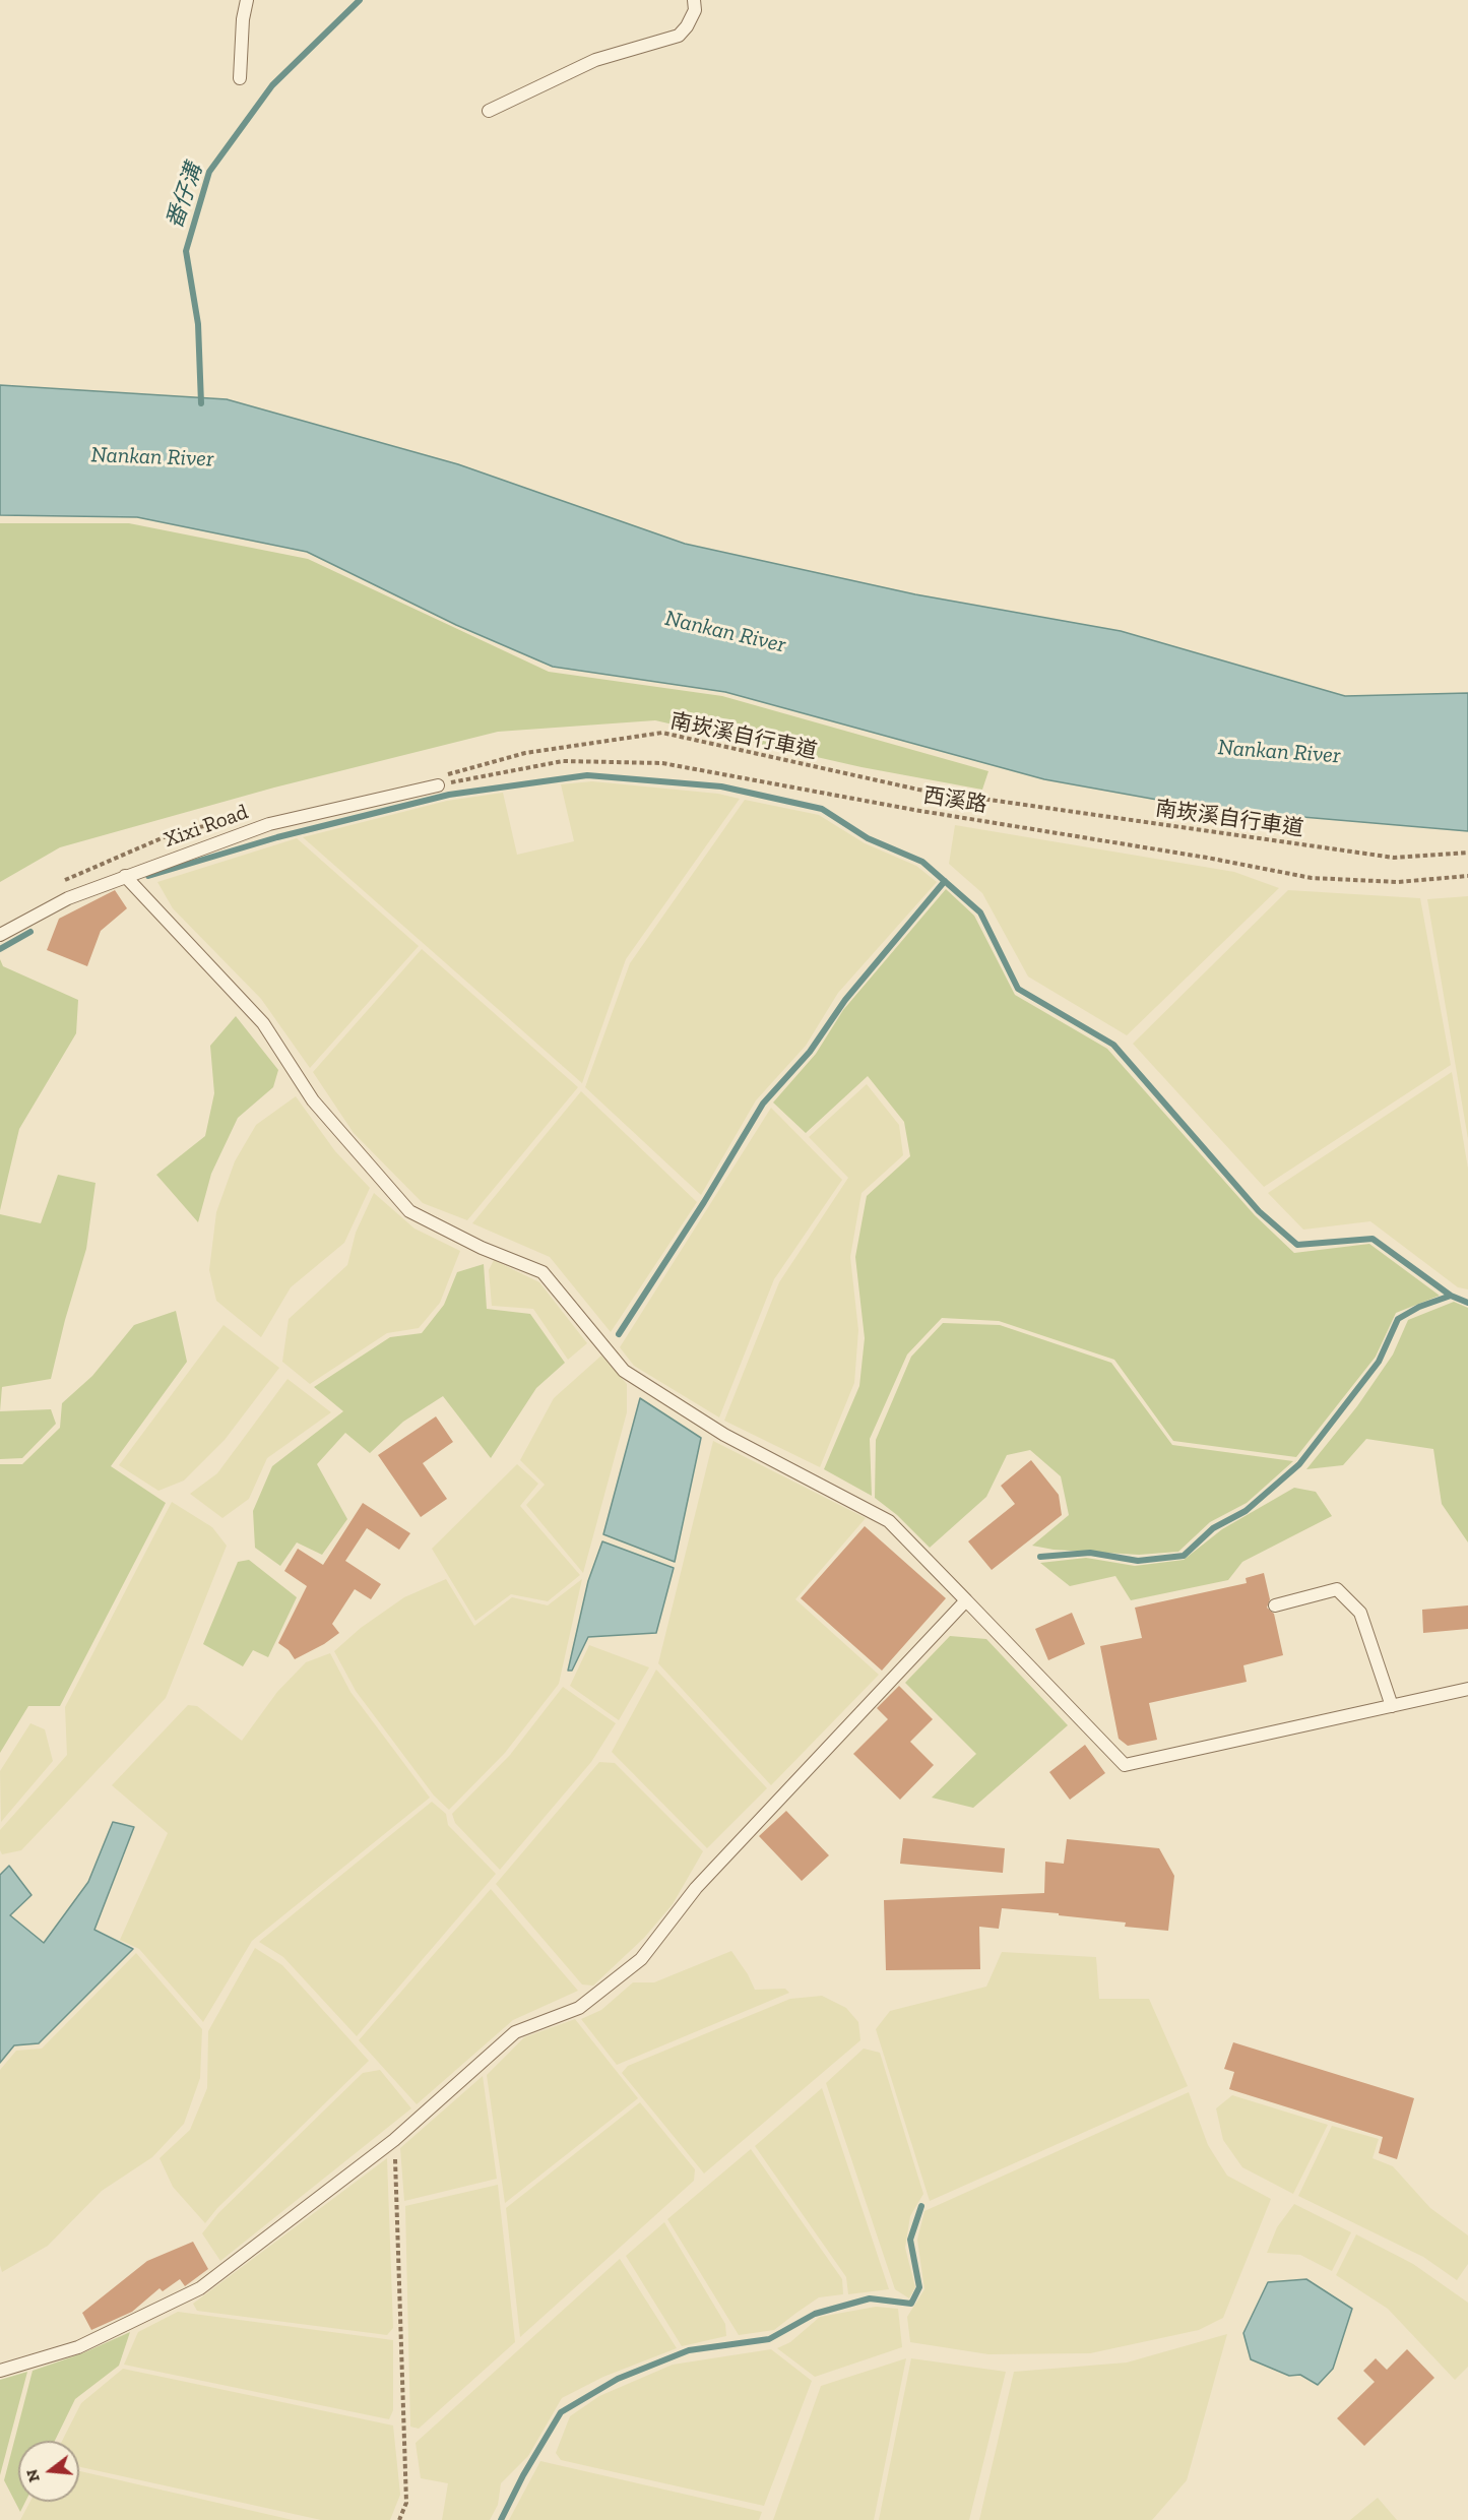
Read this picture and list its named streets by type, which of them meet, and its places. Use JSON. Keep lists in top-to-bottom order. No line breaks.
{"streets":{"lane":["Xixi Road"],"path":["南崁溪自行車道","西溪路"]},"crossings":[["西溪路","Xixi Road"]],"water":["番仔溝","Nankan River"],"north":"left"}
